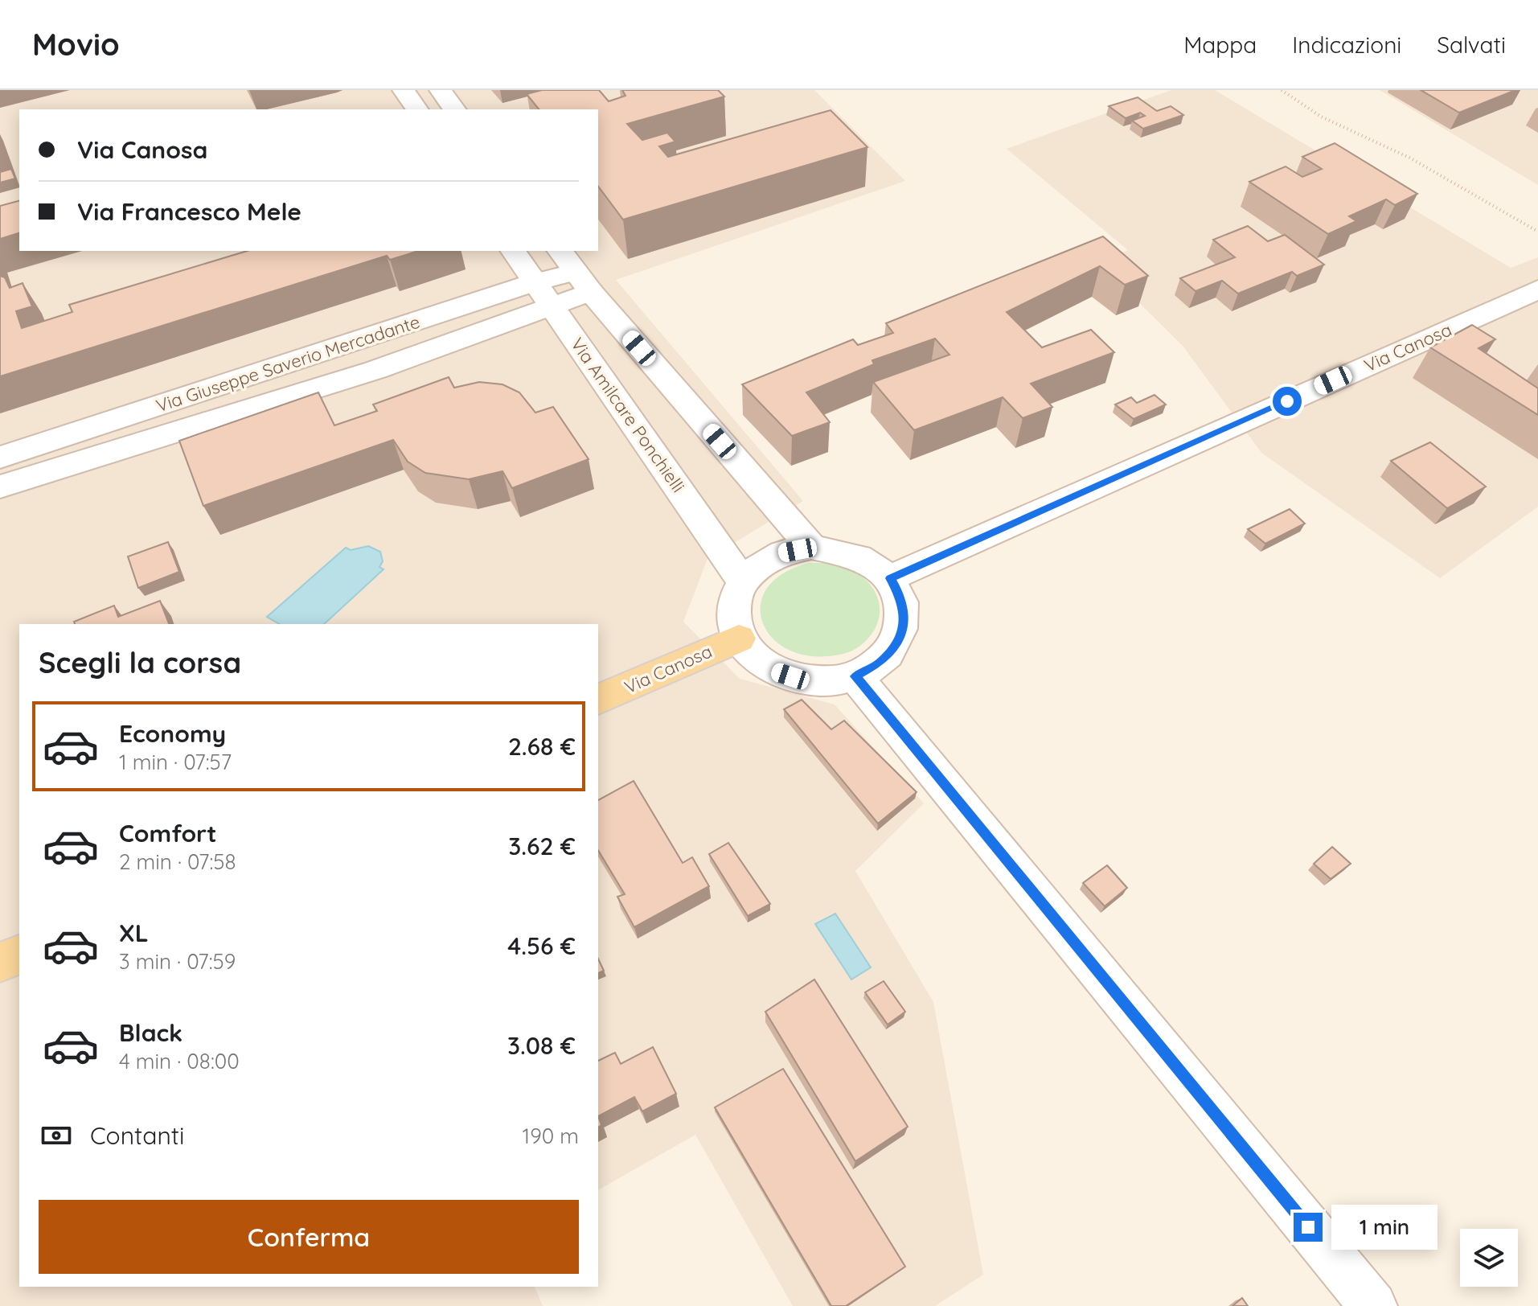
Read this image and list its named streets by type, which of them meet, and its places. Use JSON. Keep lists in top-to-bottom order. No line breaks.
{"streets":{"main road":["Via Canosa","Via Giuseppe Saverio Mercadante","Via Amilcare Ponchielli"]},"crossings":[["Via Canosa","Via Amilcare Ponchielli"],["Via Giuseppe Saverio Mercadante","Via Amilcare Ponchielli"]],"page":{"header":"Movio","nav":["Mappa","Indicazioni","Salvati"],"banner":["Via Canosa","Via Francesco Mele"],"heading":"Scegli la corsa","list":[{"name":"Economy","note":"1 min · 07:57","value":"2.68 €"},{"name":"Comfort","note":"2 min · 07:58","value":"3.62 €"},{"name":"XL","note":"3 min · 07:59","value":"4.56 €"},{"name":"Black","note":"4 min · 08:00","value":"3.08 €"}],"pay":["Contanti","190 m"],"buttons":"Conferma","bubble":"1 min"}}
